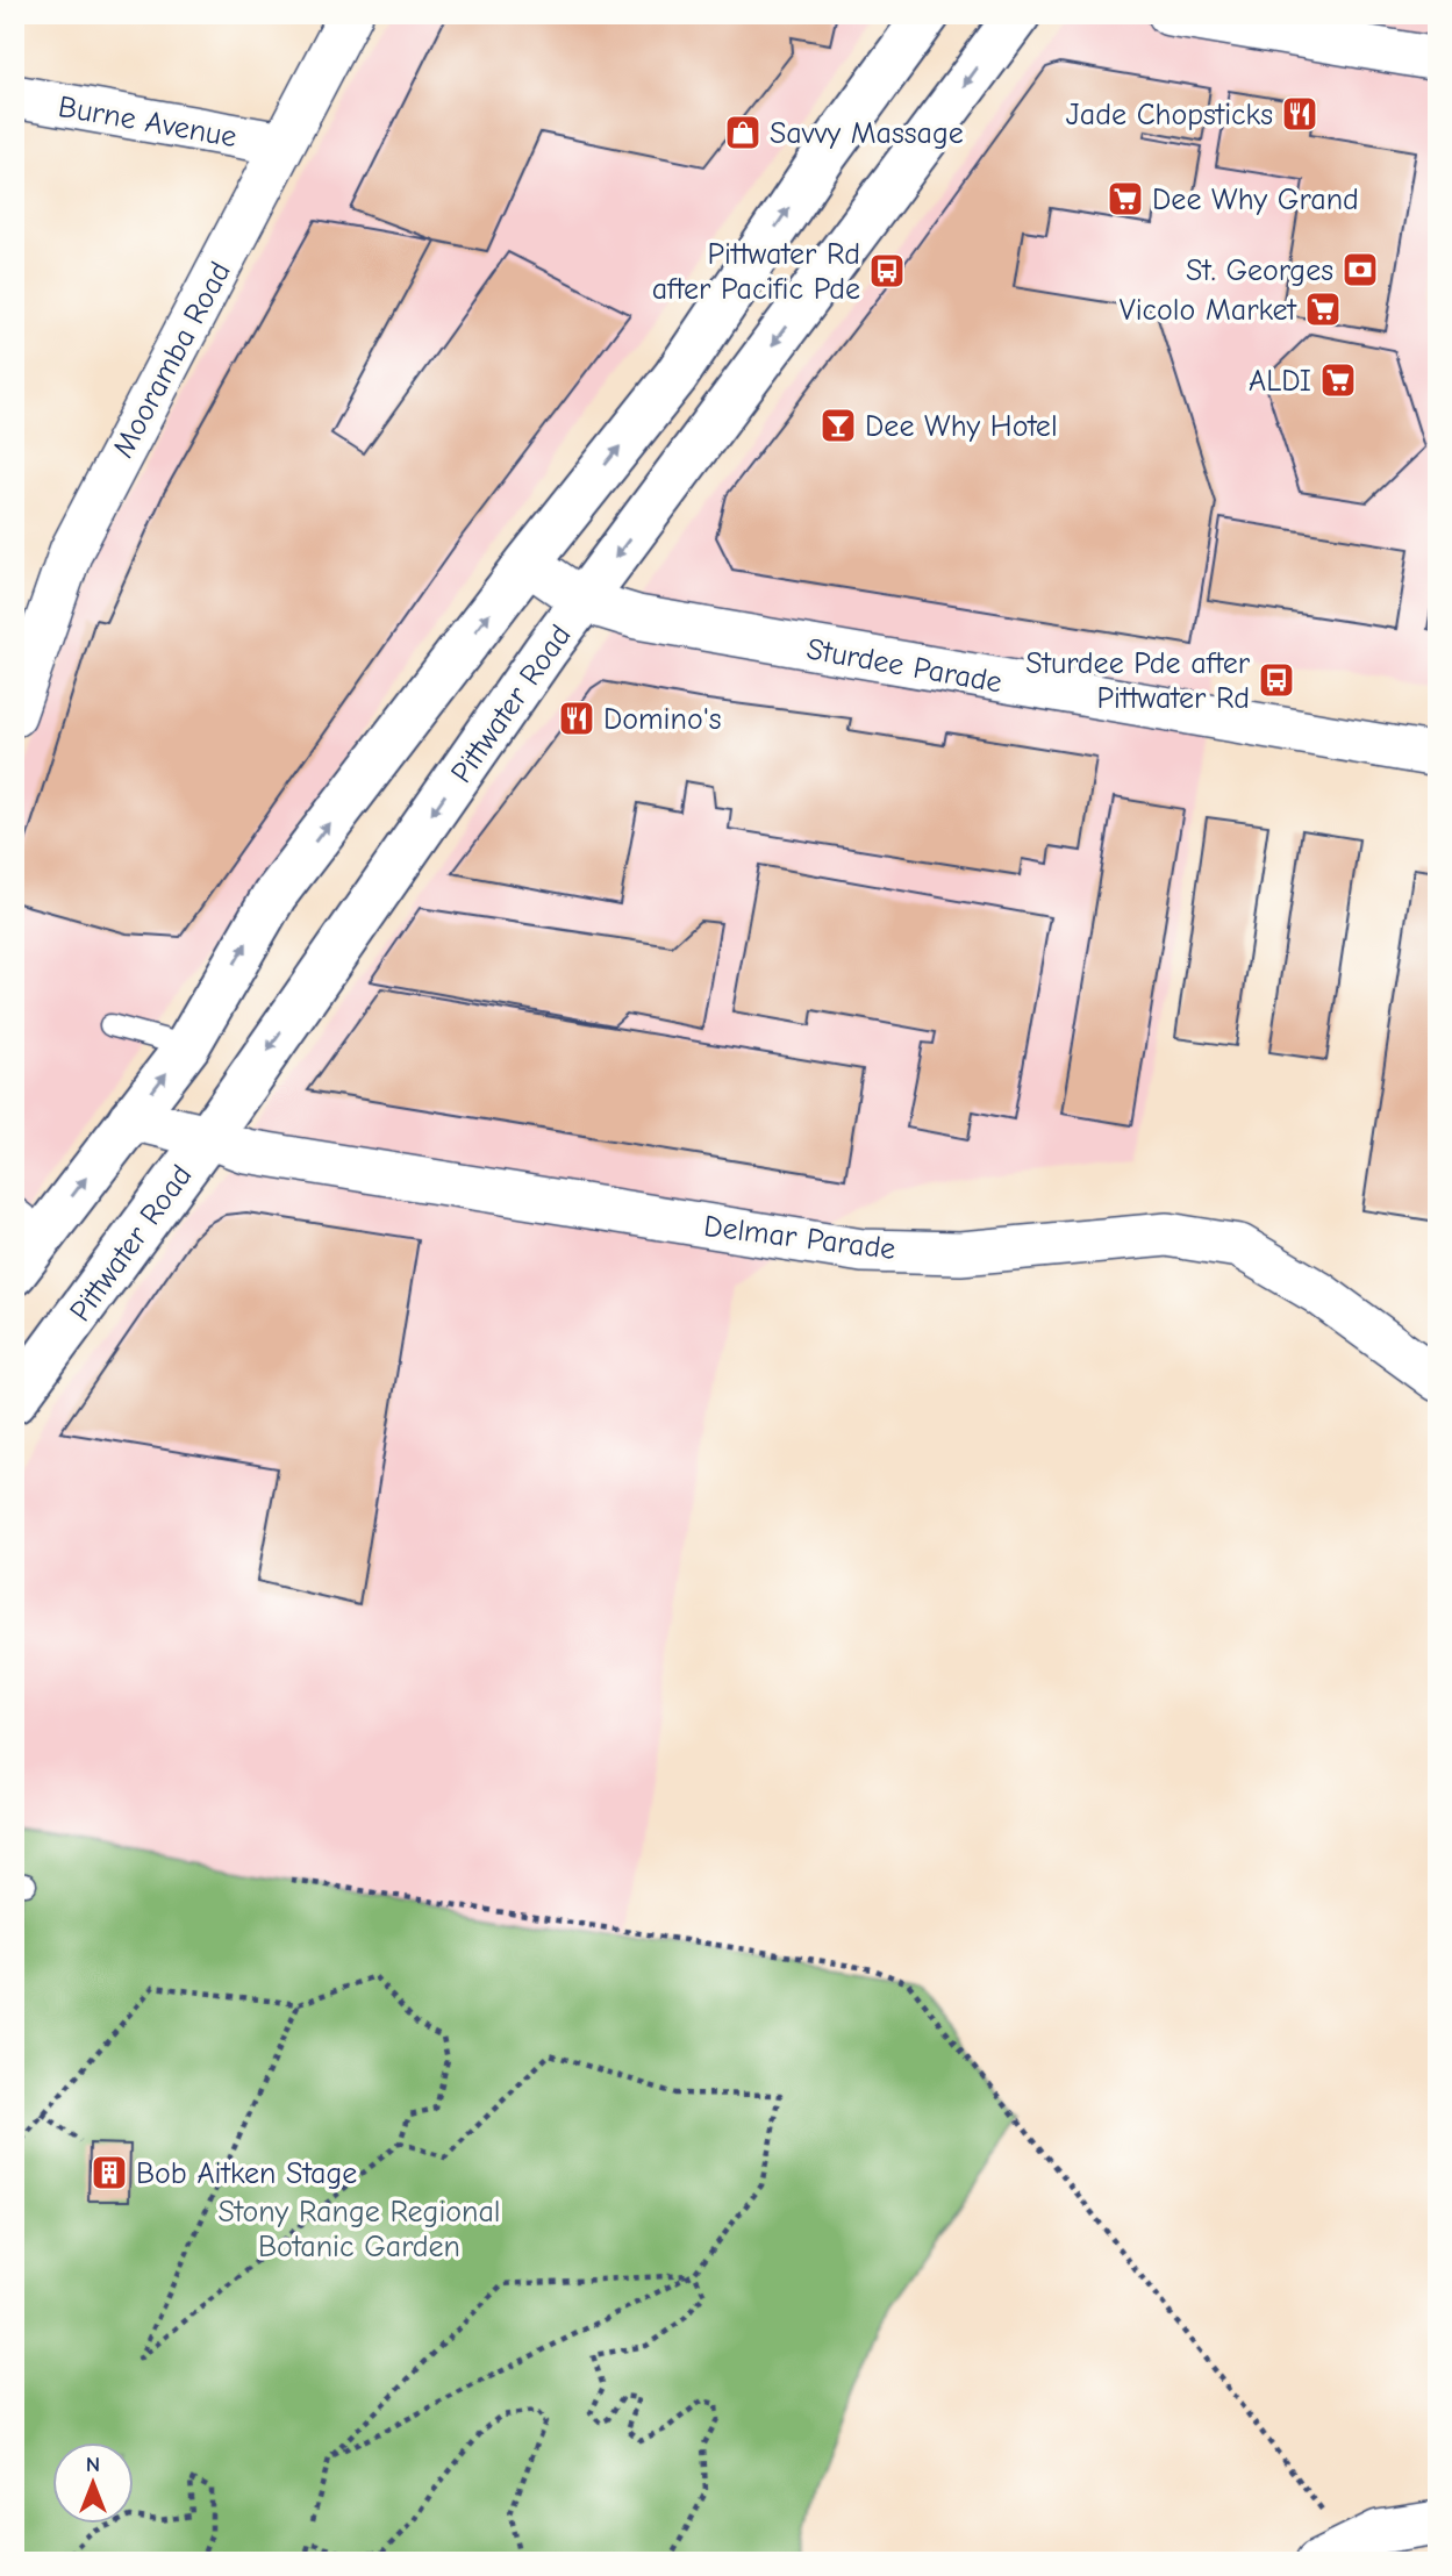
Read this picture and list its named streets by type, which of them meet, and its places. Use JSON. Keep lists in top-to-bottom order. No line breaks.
{"streets":{"highway":["Pittwater Road"],"street":["Burne Avenue","Mooramba Road","Sturdee Parade","Delmar Parade"]},"crossings":[["Burne Avenue","Mooramba Road"],["Sturdee Parade","Pittwater Road"],["Pittwater Road","Delmar Parade"]],"parks":["Stony Range Regional Botanic Garden"],"places":{"restaurant":["Jade Chopsticks","Domino's"],"shop":["Savvy Massage"],"supermarket":["Dee Why Grand","Vicolo Market","ALDI"],"bank":["St. Georges"],"bus stop":["Pittwater Rd after Pacific Pde","Sturdee Pde after Pittwater Rd"],"bar":["Dee Why Hotel"],"building":["Bob Aitken Stage"]},"north":"top"}
